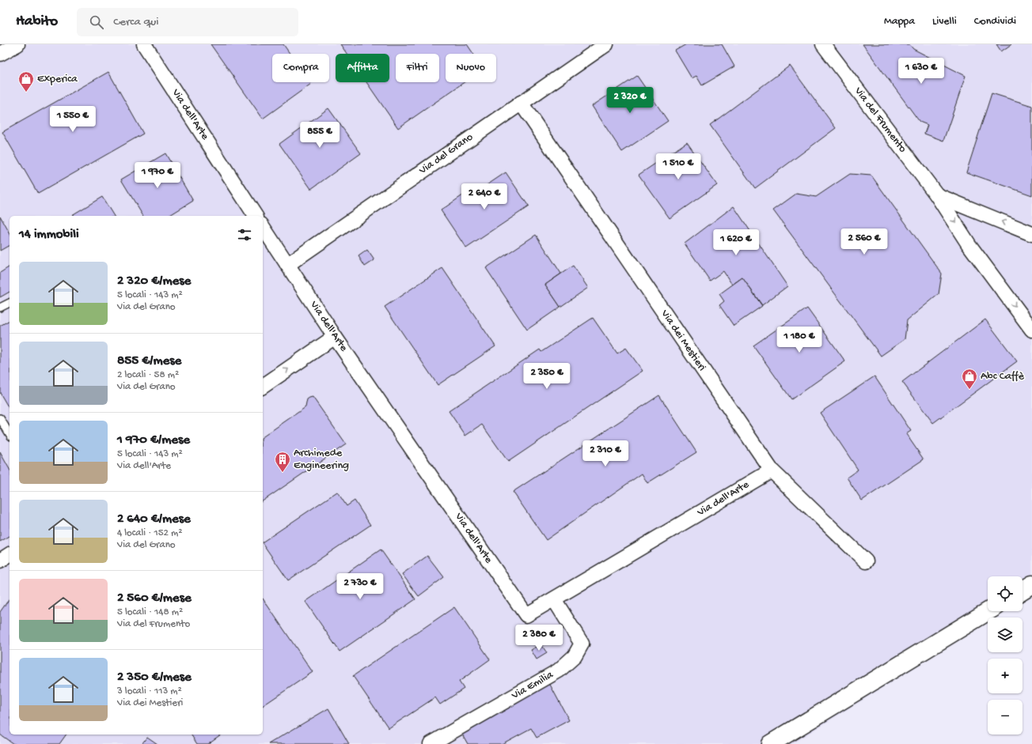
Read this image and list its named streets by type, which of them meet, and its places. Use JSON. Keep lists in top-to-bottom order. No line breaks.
{"streets":{"street":["Via dell'Arte","Via del Frumento","Via del Grano","Via dei Mestieri","Via Emilia"]},"crossings":[["Via dell'Arte","Via del Grano"],["Via dell'Arte","Via dei Mestieri"],["Via dell'Arte","Via Emilia"],["Via del Grano","Via dei Mestieri"]],"one_way":["Via del Frumento"],"places":{"shop":["Experica","Abc Caffè"],"building":["Archimede Engineering"]},"page":{"header":"Habito","search":"Cerca qui","nav":["Mappa","Livelli","Condividi"],"chip":["Compra","Affitta","Filtri","Nuovo"],"price":["1 630 €","2 320 €","1 550 €","855 €","1 510 €","1 970 €","2 640 €","2 560 €","1 620 €","1 180 €","2 350 €","2 310 €","2 730 €","2 380 €"],"heading":"14 immobili","list":[{"name":"2 320 €/mese","note":"5 locali · 143 m² · Via del Grano"},{"name":"855 €/mese","note":"2 locali · 58 m² · Via del Grano"},{"name":"1 970 €/mese","note":"5 locali · 143 m² · Via dell'Arte"},{"name":"2 640 €/mese","note":"4 locali · 152 m² · Via del Grano"},{"name":"2 560 €/mese","note":"5 locali · 148 m² · Via del Frumento"},{"name":"2 350 €/mese","note":"3 locali · 113 m² · Via dei Mestieri"}],"map_buttons":["+","−"]}}
